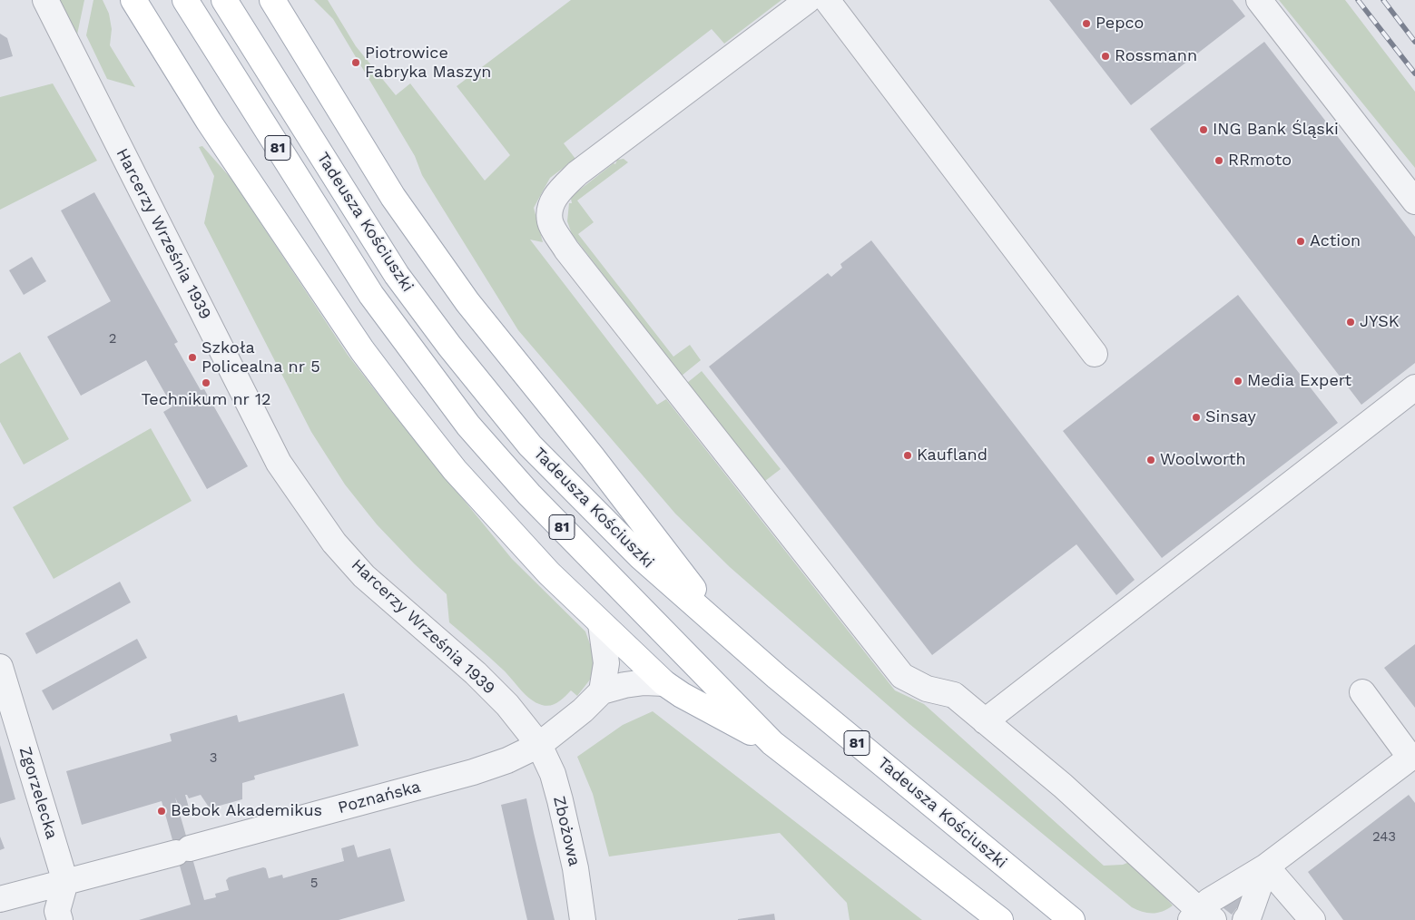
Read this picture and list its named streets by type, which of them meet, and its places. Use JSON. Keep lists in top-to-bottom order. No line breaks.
{"streets":{"main road":["81","Tadeusza Kościuszki"],"street":["Harcerzy Września 1939","Zgorzelecka","Poznańska","Zbożowa"]},"crossings":[["Harcerzy Września 1939","Poznańska"],["Harcerzy Września 1939","Zbożowa"],["Zgorzelecka","Poznańska"],["Poznańska","Zbożowa"]],"places":["Pepco","Rossmann","Piotrowice Fabryka Maszyn","ING Bank Śląski","RRmoto","Action","JYSK","Szkoła Policealna nr 5","Media Expert","Technikum nr 12","Sinsay","Kaufland","Woolworth","Bebok Akademikus"],"house_numbers":["2","3","243","5"]}
